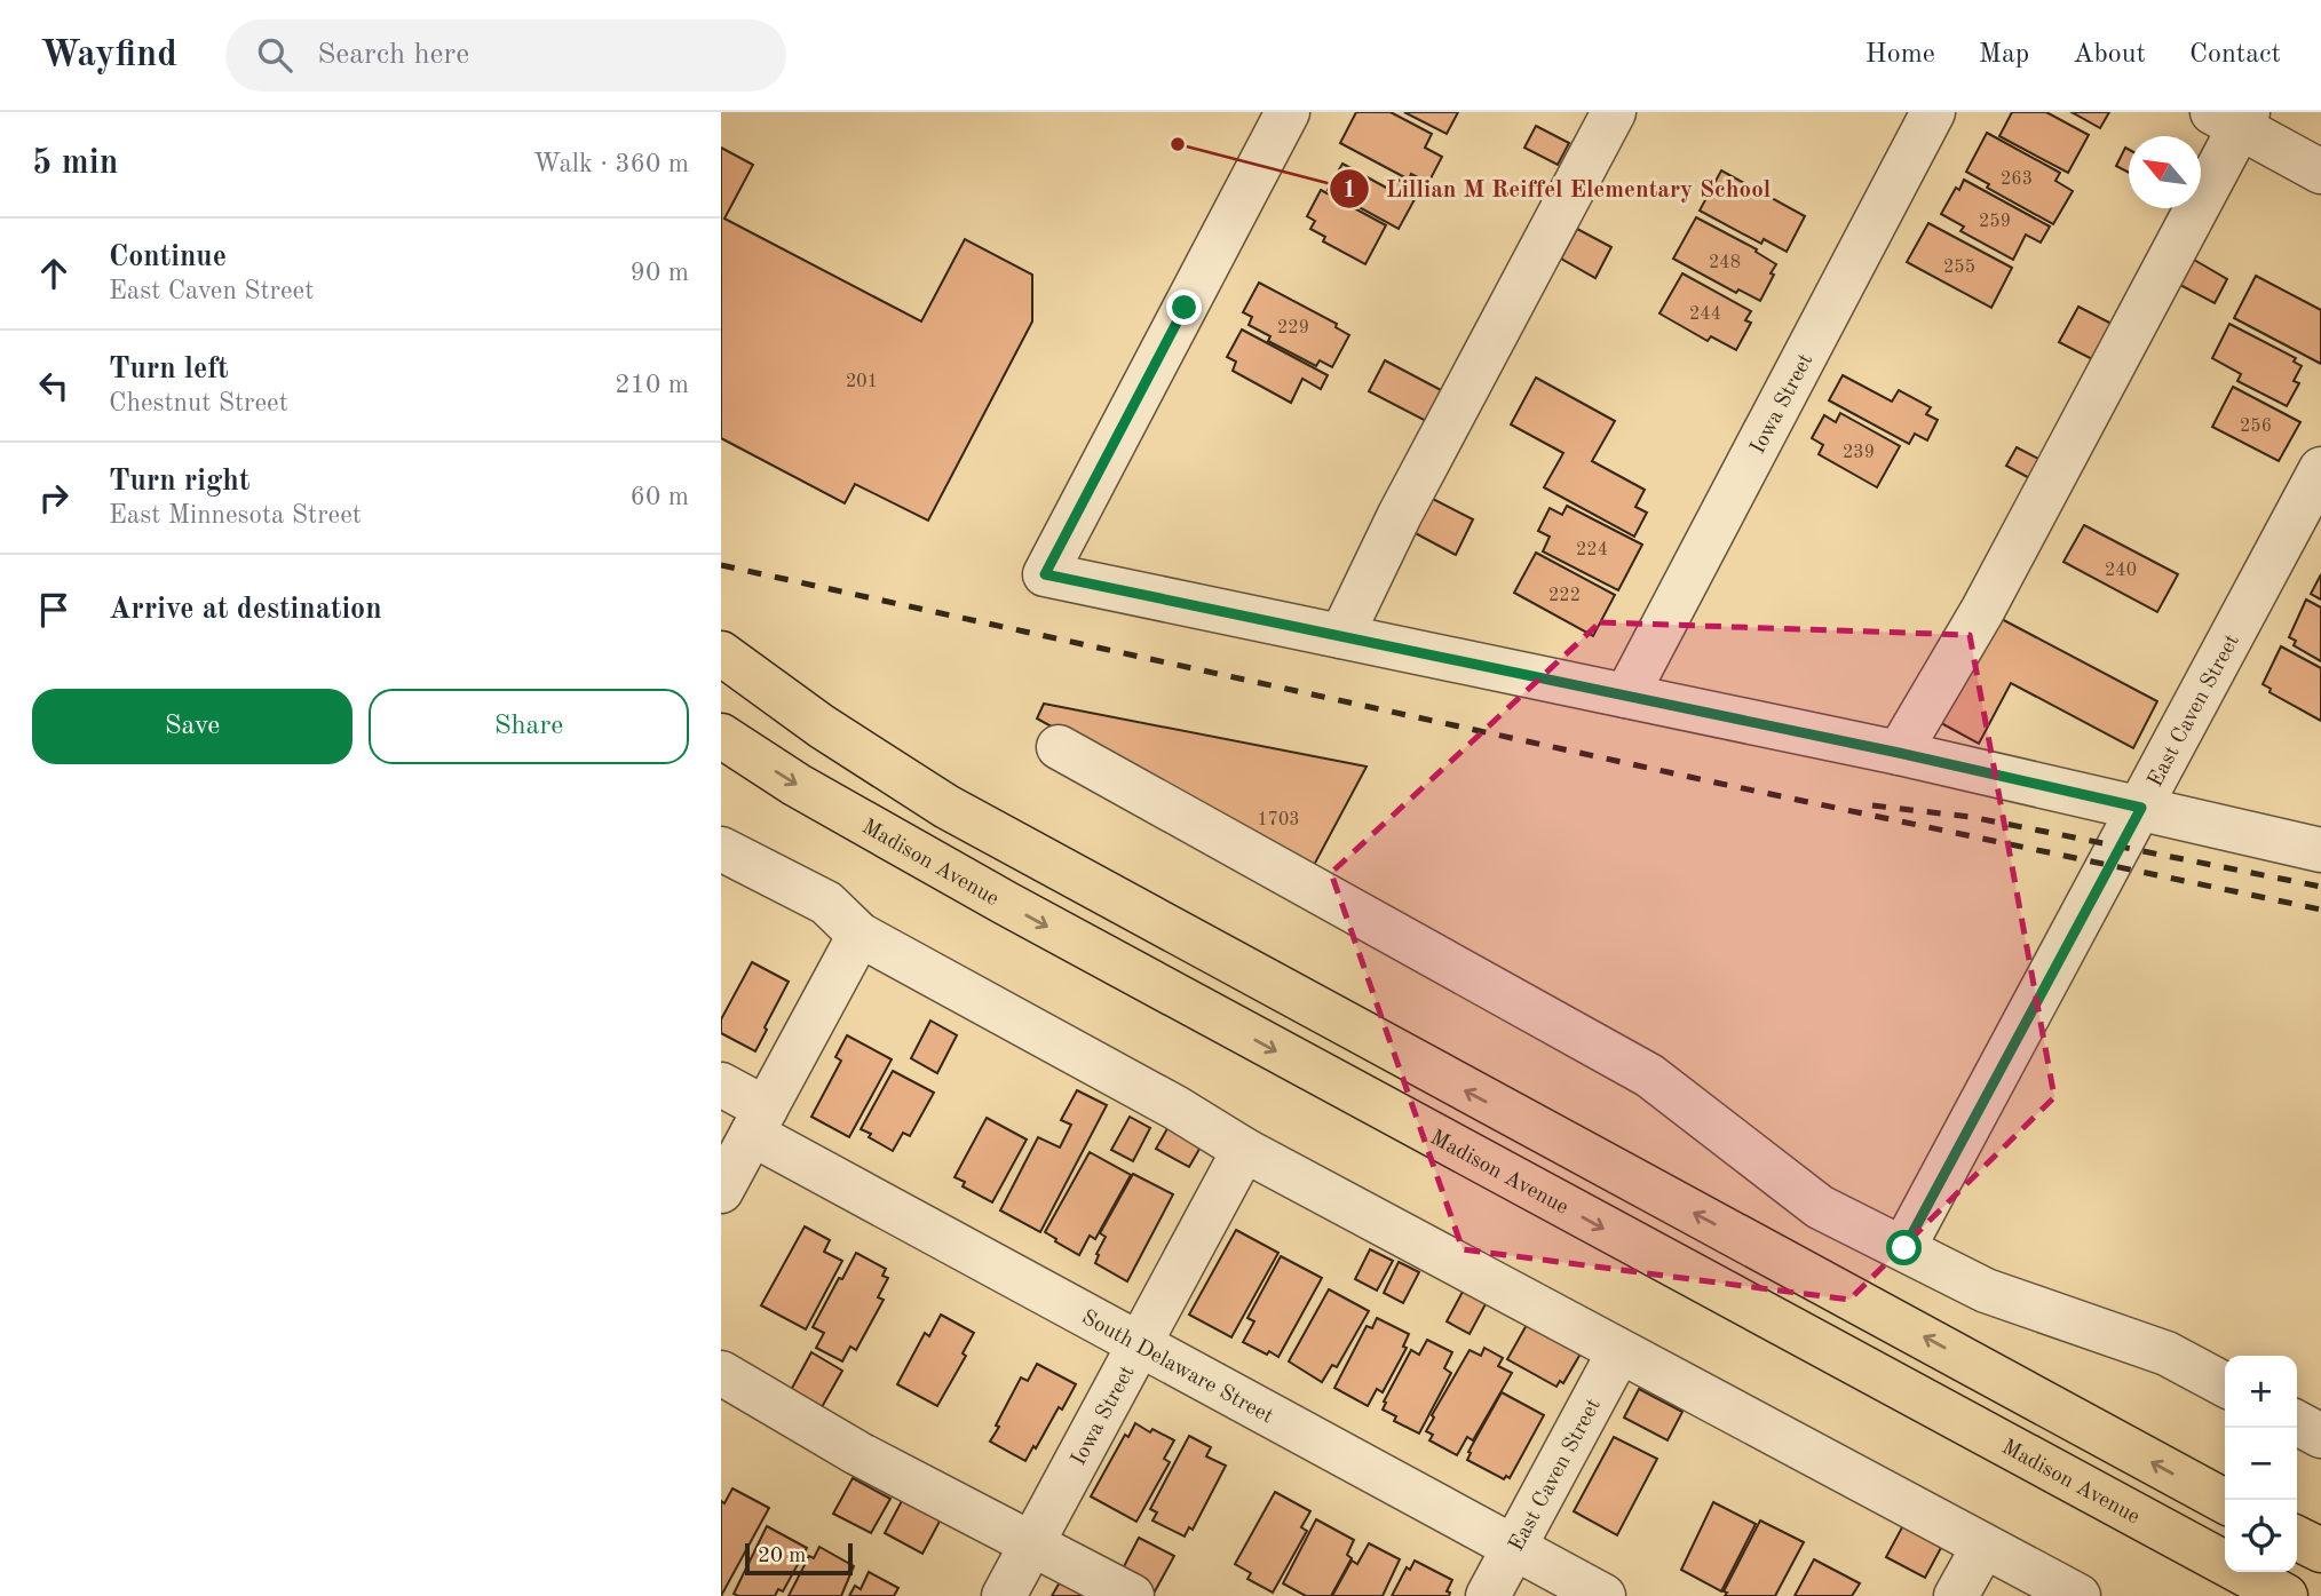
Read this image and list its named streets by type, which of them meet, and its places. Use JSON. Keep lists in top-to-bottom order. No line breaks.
{"streets":{"main road":["Madison Avenue"],"street":["Iowa Street","East Caven Street","South Delaware Street"]},"crossings":[["Iowa Street","South Delaware Street"],["East Caven Street","South Delaware Street"]],"places":["Lillian M Reiffel Elementary School"],"house_numbers":["263","259","248","255","244","229","201","256","239","224","240","222","1703"],"scale_bar":"20 m","north":"top left","page":{"header":"Wayfind","search":"Search here","nav":["Home","Map","About","Contact"],"heading":["5 min","Walk · 360 m"],"list":[["Continue","East Caven Street","90 m"],["Turn left","Chestnut Street","210 m"],["Turn right","East Minnesota Street","60 m"],"Arrive at destination"],"buttons":["Save","Share"],"map_buttons":["+","−"],"scale":"20 m"}}
